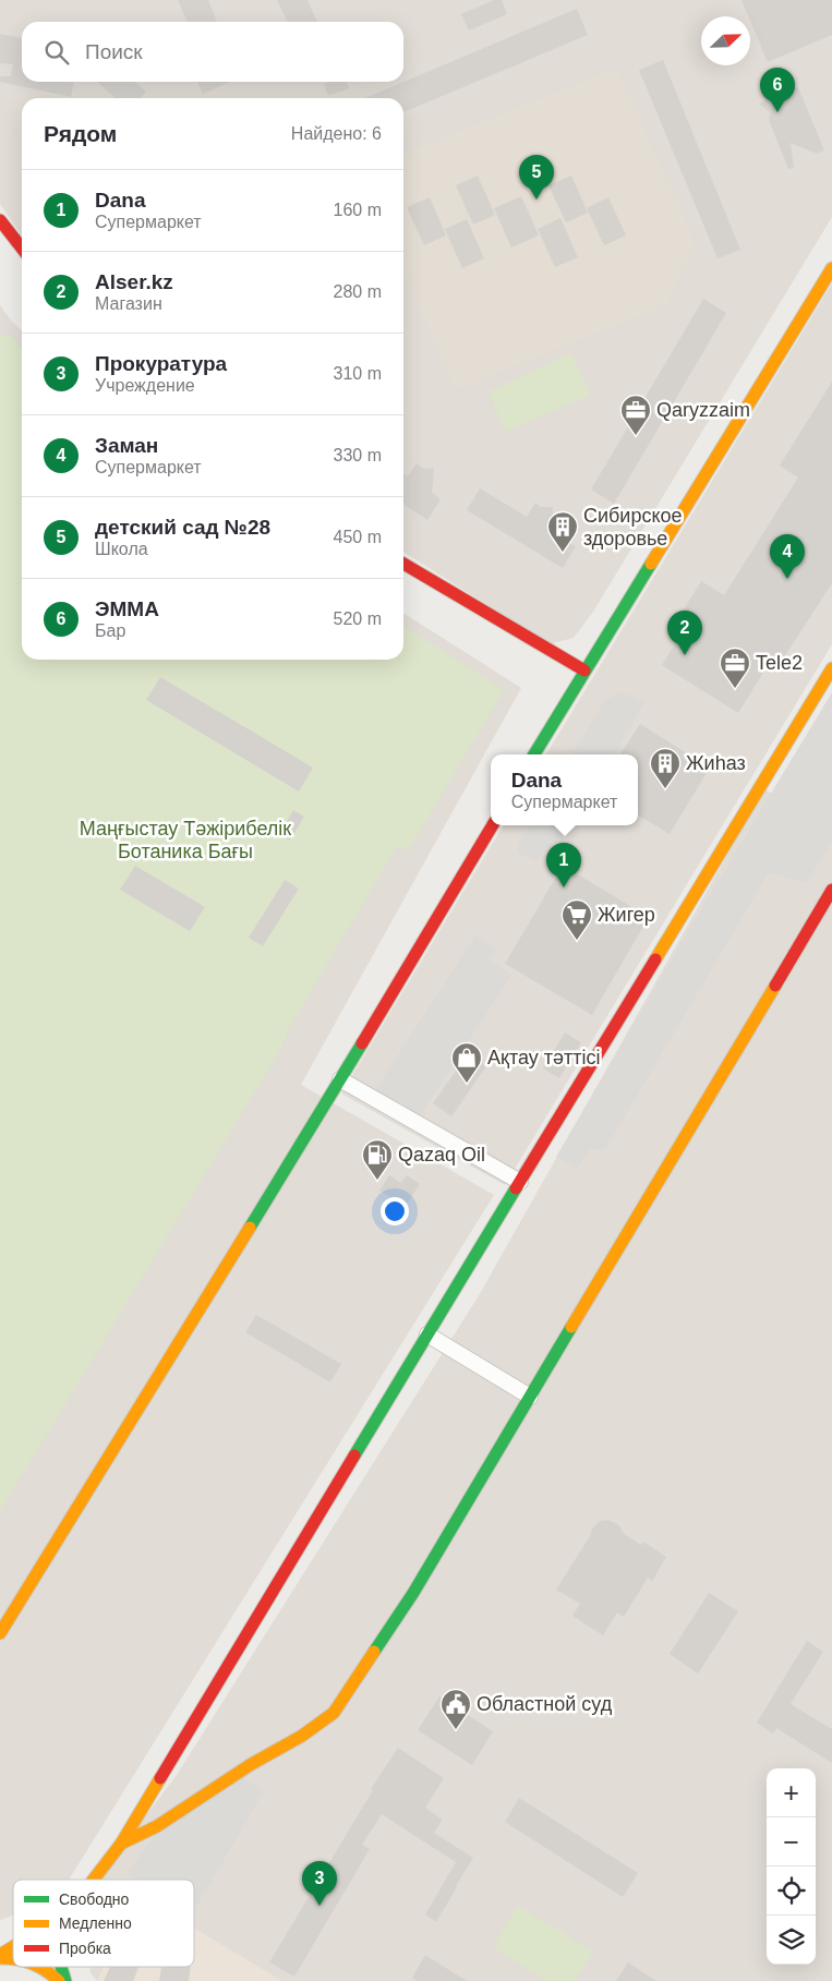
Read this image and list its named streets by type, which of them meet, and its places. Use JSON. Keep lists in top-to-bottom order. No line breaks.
{"parks":["Маңғыстау Тәжірибелік Ботаника Бағы"],"places":{"office":["Qaryzzaim","Tele2"],"building":["Сибирское здоровье","Жиhаз"],"supermarket":["Жигер"],"shop":["Ақтау тәттісі"],"fuel station":["Qazaq Oil"],"public building":["Областной суд"]},"legend":["Свободно","Медленно","Пробка"],"north":"top right","page":{"search":"Поиск","pins":["6","5","4","2","1","3"],"heading":["Рядом","Найдено: 6"],"list":[{"mark":"1","name":"Dana","note":"Супермаркет","value":"160 m"},{"mark":"2","name":"Alser.kz","note":"Магазин","value":"280 m"},{"mark":"3","name":"Прокуратура","note":"Учреждение","value":"310 m"},{"mark":"4","name":"Заман","note":"Супермаркет","value":"330 m"},{"mark":"5","name":"детский сад №28","note":"Школа","value":"450 m"},{"mark":"6","name":"ЭММА","note":"Бар","value":"520 m"}],"popup":["Dana","Супермаркет"],"map_buttons":["+","−"]}}
